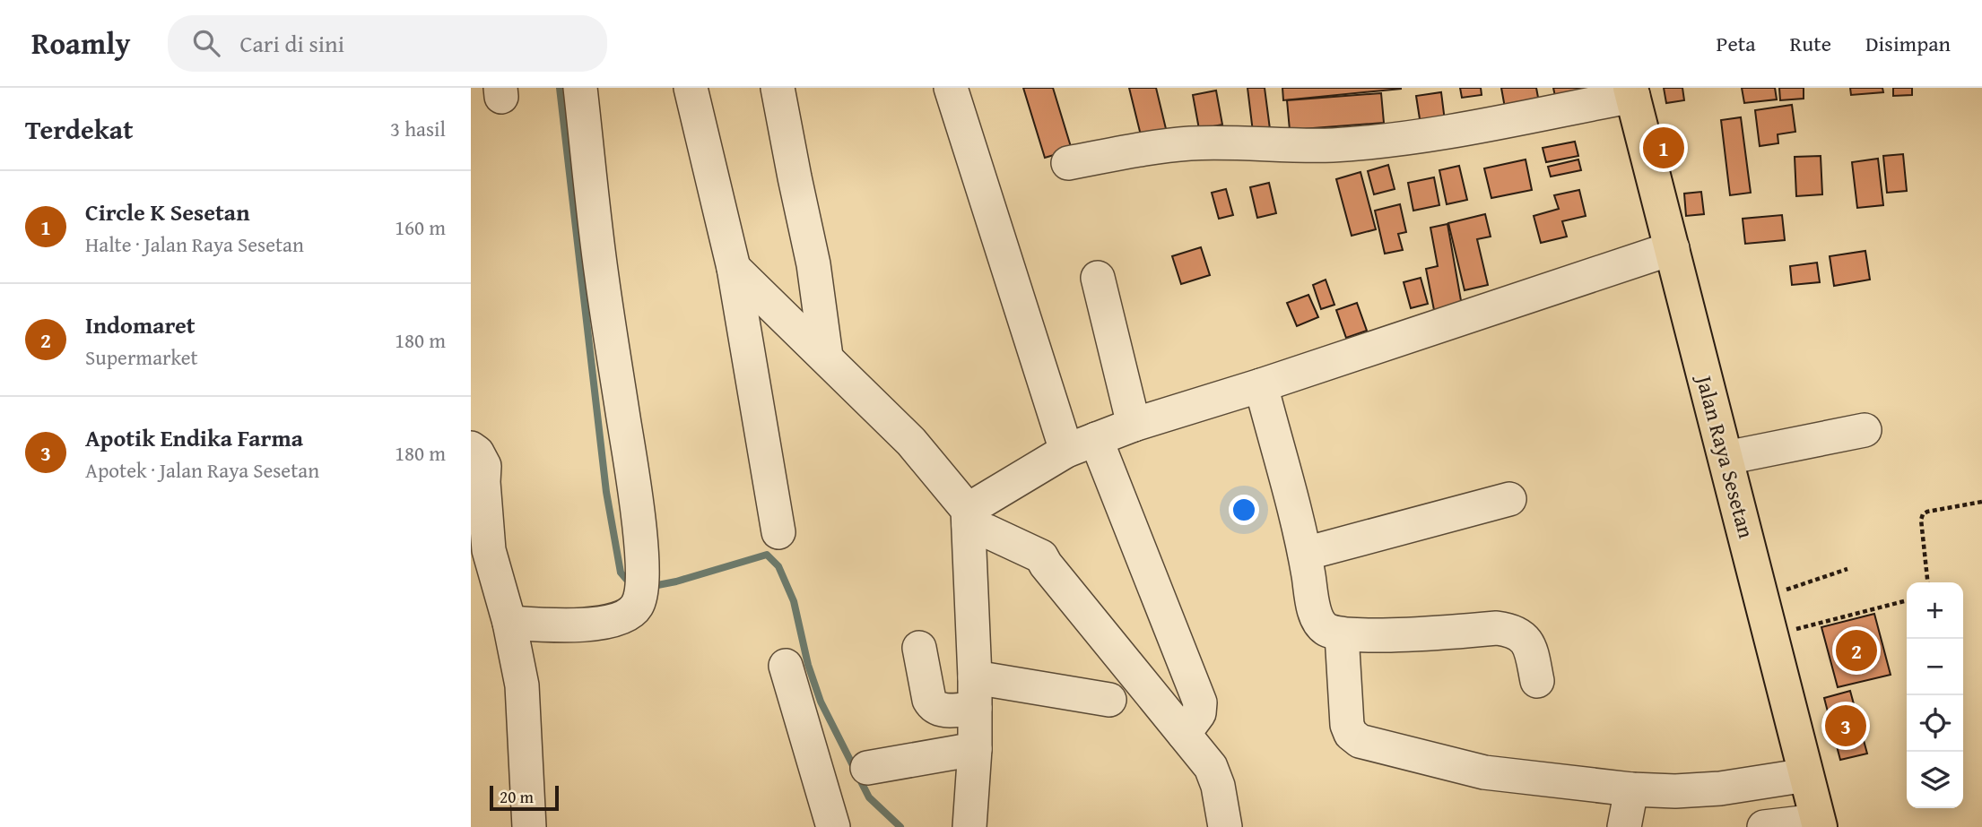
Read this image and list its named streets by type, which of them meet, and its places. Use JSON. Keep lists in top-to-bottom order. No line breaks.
{"streets":{"main road":["Jalan Raya Sesetan"]},"scale_bar":"20 m","page":{"header":"Roamly","search":"Cari di sini","nav":["Peta","Rute","Disimpan"],"heading":["Terdekat","3 hasil"],"pins":["1","2","3"],"list":[{"mark":"1","name":"Circle K Sesetan","note":"Halte · Jalan Raya Sesetan","value":"160 m"},{"mark":"2","name":"Indomaret","note":"Supermarket","value":"180 m"},{"mark":"3","name":"Apotik Endika Farma","note":"Apotek · Jalan Raya Sesetan","value":"180 m"}],"map_buttons":["+","−"],"scale":"20 m"}}
